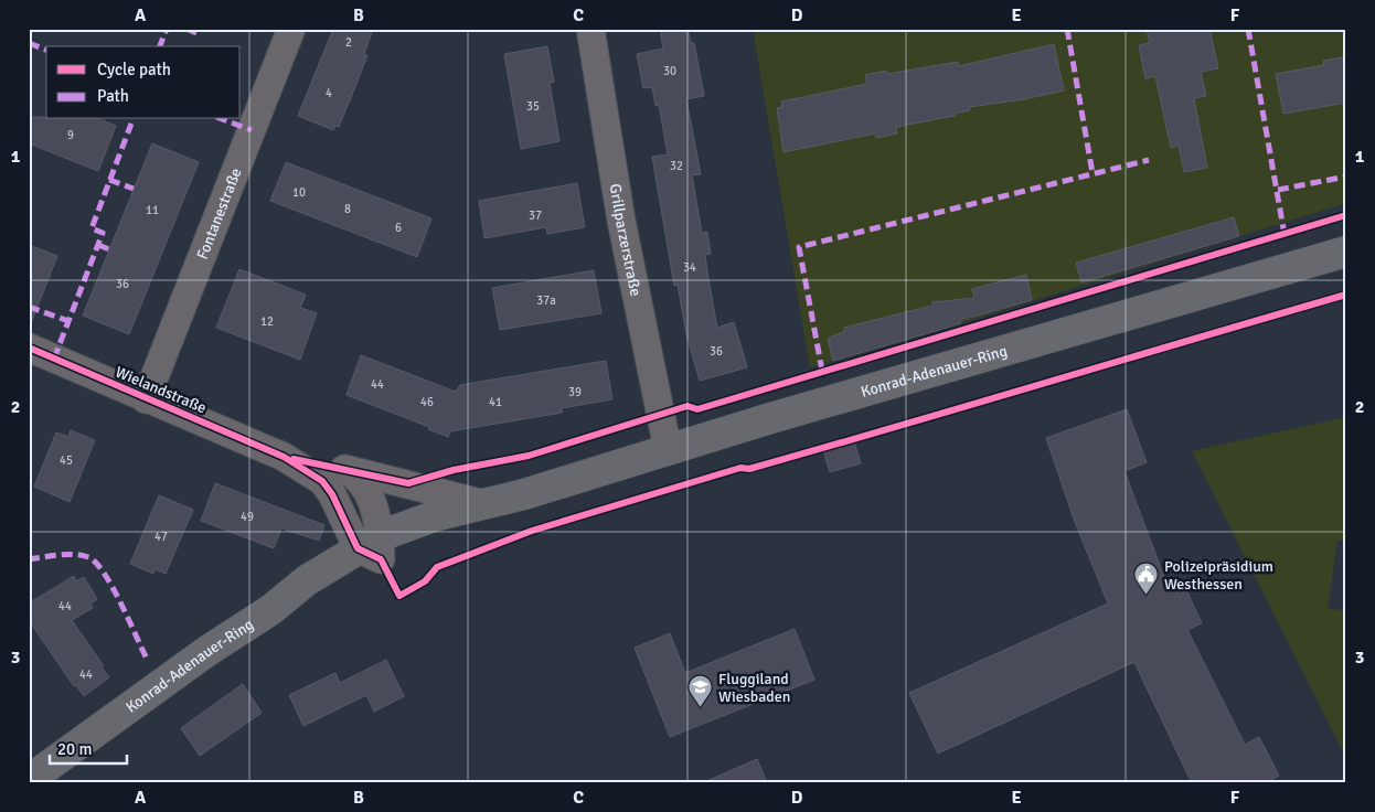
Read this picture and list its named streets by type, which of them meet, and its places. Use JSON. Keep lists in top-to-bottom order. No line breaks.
{"streets":{"main road":["Konrad-Adenauer-Ring"],"street":["Fontanestraße","Grillparzerstraße","Wielandstraße"]},"crossings":[["Fontanestraße","Wielandstraße"],["Grillparzerstraße","Konrad-Adenauer-Ring"],["Konrad-Adenauer-Ring","Wielandstraße"]],"places":{"public building":["Polizeipräsidium Westhessen"],"school or university":["Fluggiland Wiesbaden"]},"house_numbers":["2","30","4","35","9","32","10","8","11","37","6","34","36","37a","12","36","44","39","46","41","45","49","47","44","44"],"legend":["Cycle path","Path"],"scale_bar":"20 m","grid":{"columns":["A","B","C","D","E","F"],"rows":["1","2","3"]}}
